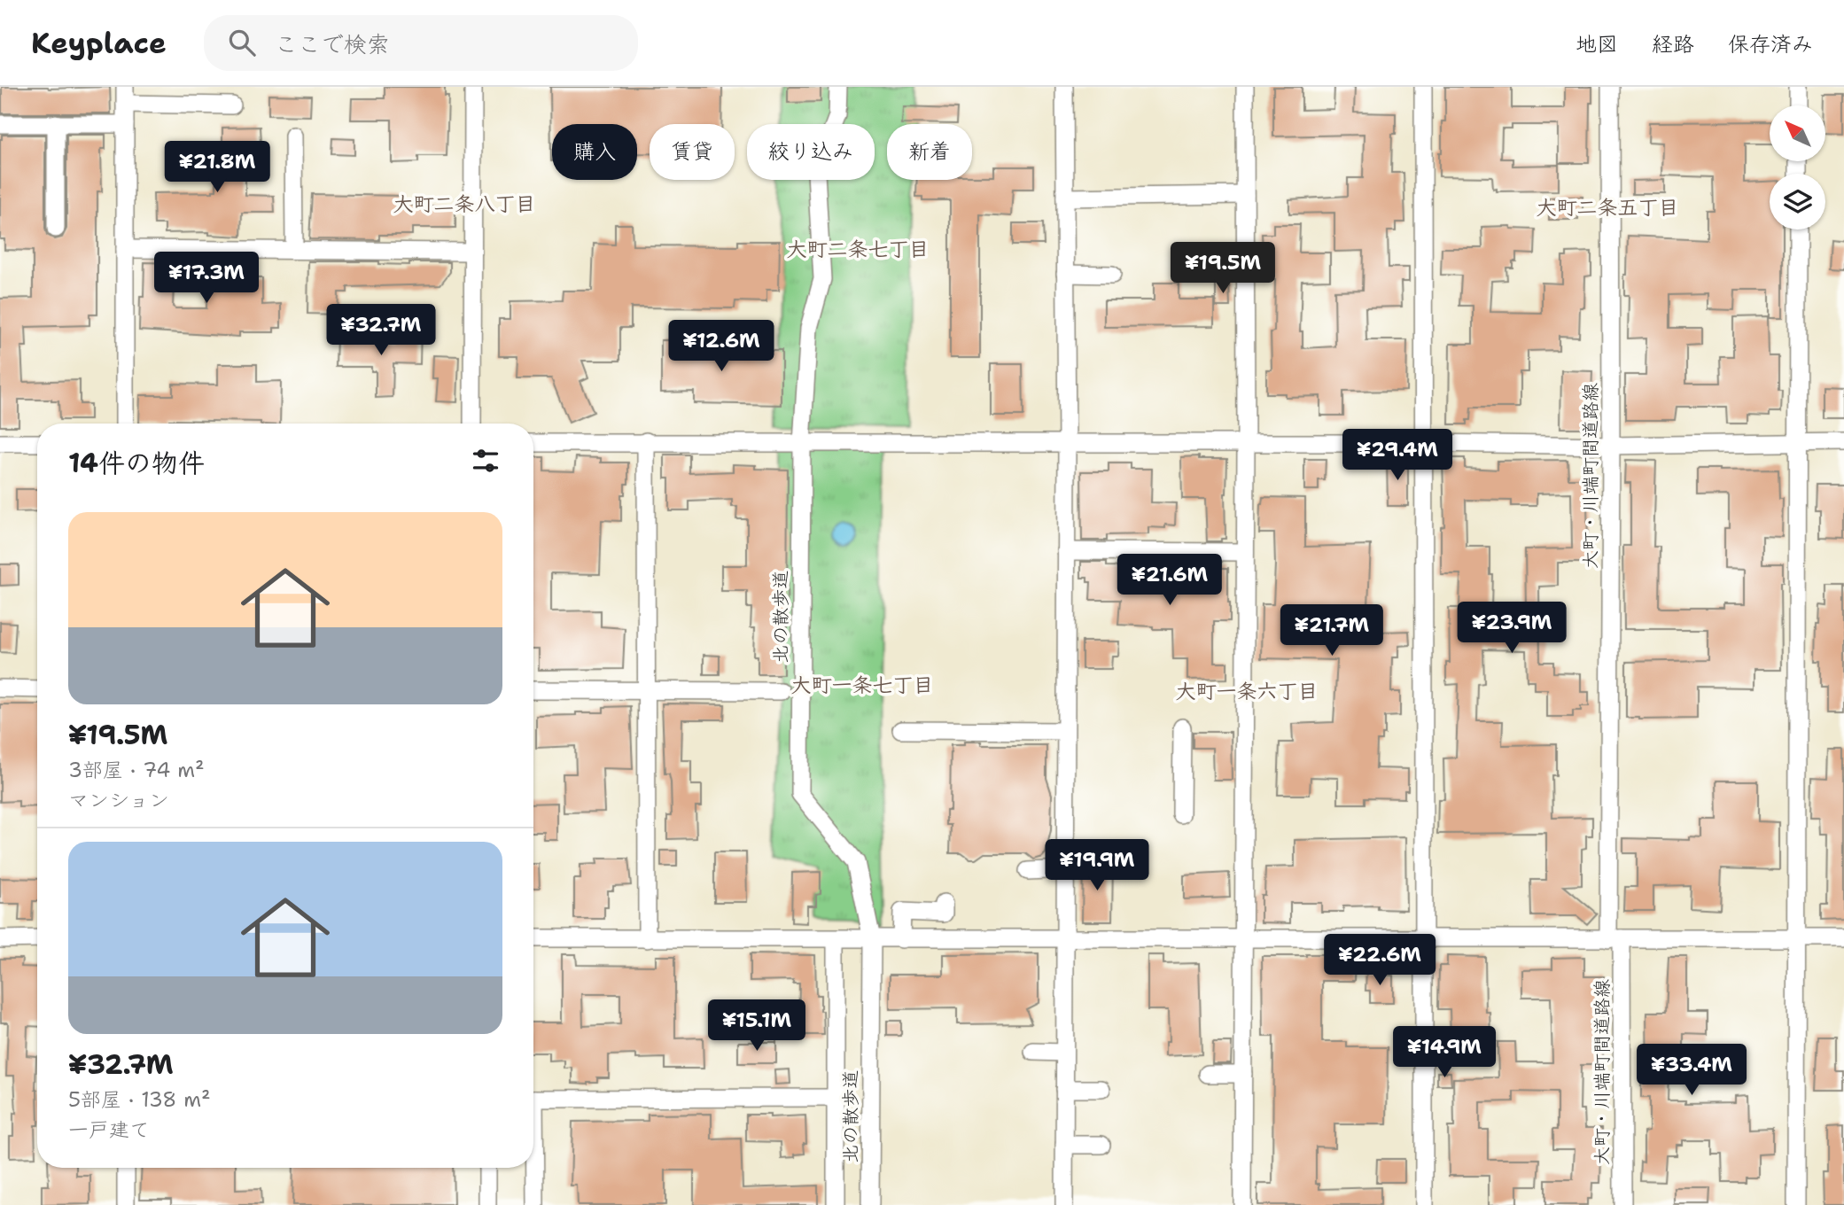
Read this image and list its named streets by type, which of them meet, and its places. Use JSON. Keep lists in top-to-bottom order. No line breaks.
{"streets":{"street":["大町・川端町間道路線","北の散歩道"]},"districts":["大町二条八丁目","大町二条五丁目","大町二条七丁目","大町一条七丁目","大町一条六丁目"],"north":"top left","page":{"header":"Keyplace","search":"ここで検索","nav":["地図","経路","保存済み"],"chip":["購入","賃貸","絞り込み","新着"],"price":["¥21.8M","¥19.5M","¥17.3M","¥32.7M","¥12.6M","¥29.4M","¥21.6M","¥23.9M","¥21.7M","¥19.9M","¥22.6M","¥15.1M","¥14.9M","¥33.4M"],"heading":"14件の物件","list":[{"name":"¥19.5M","note":"3部屋 · 74 m² · マンション"},{"name":"¥32.7M","note":"5部屋 · 138 m² · 一戸建て"}]}}
